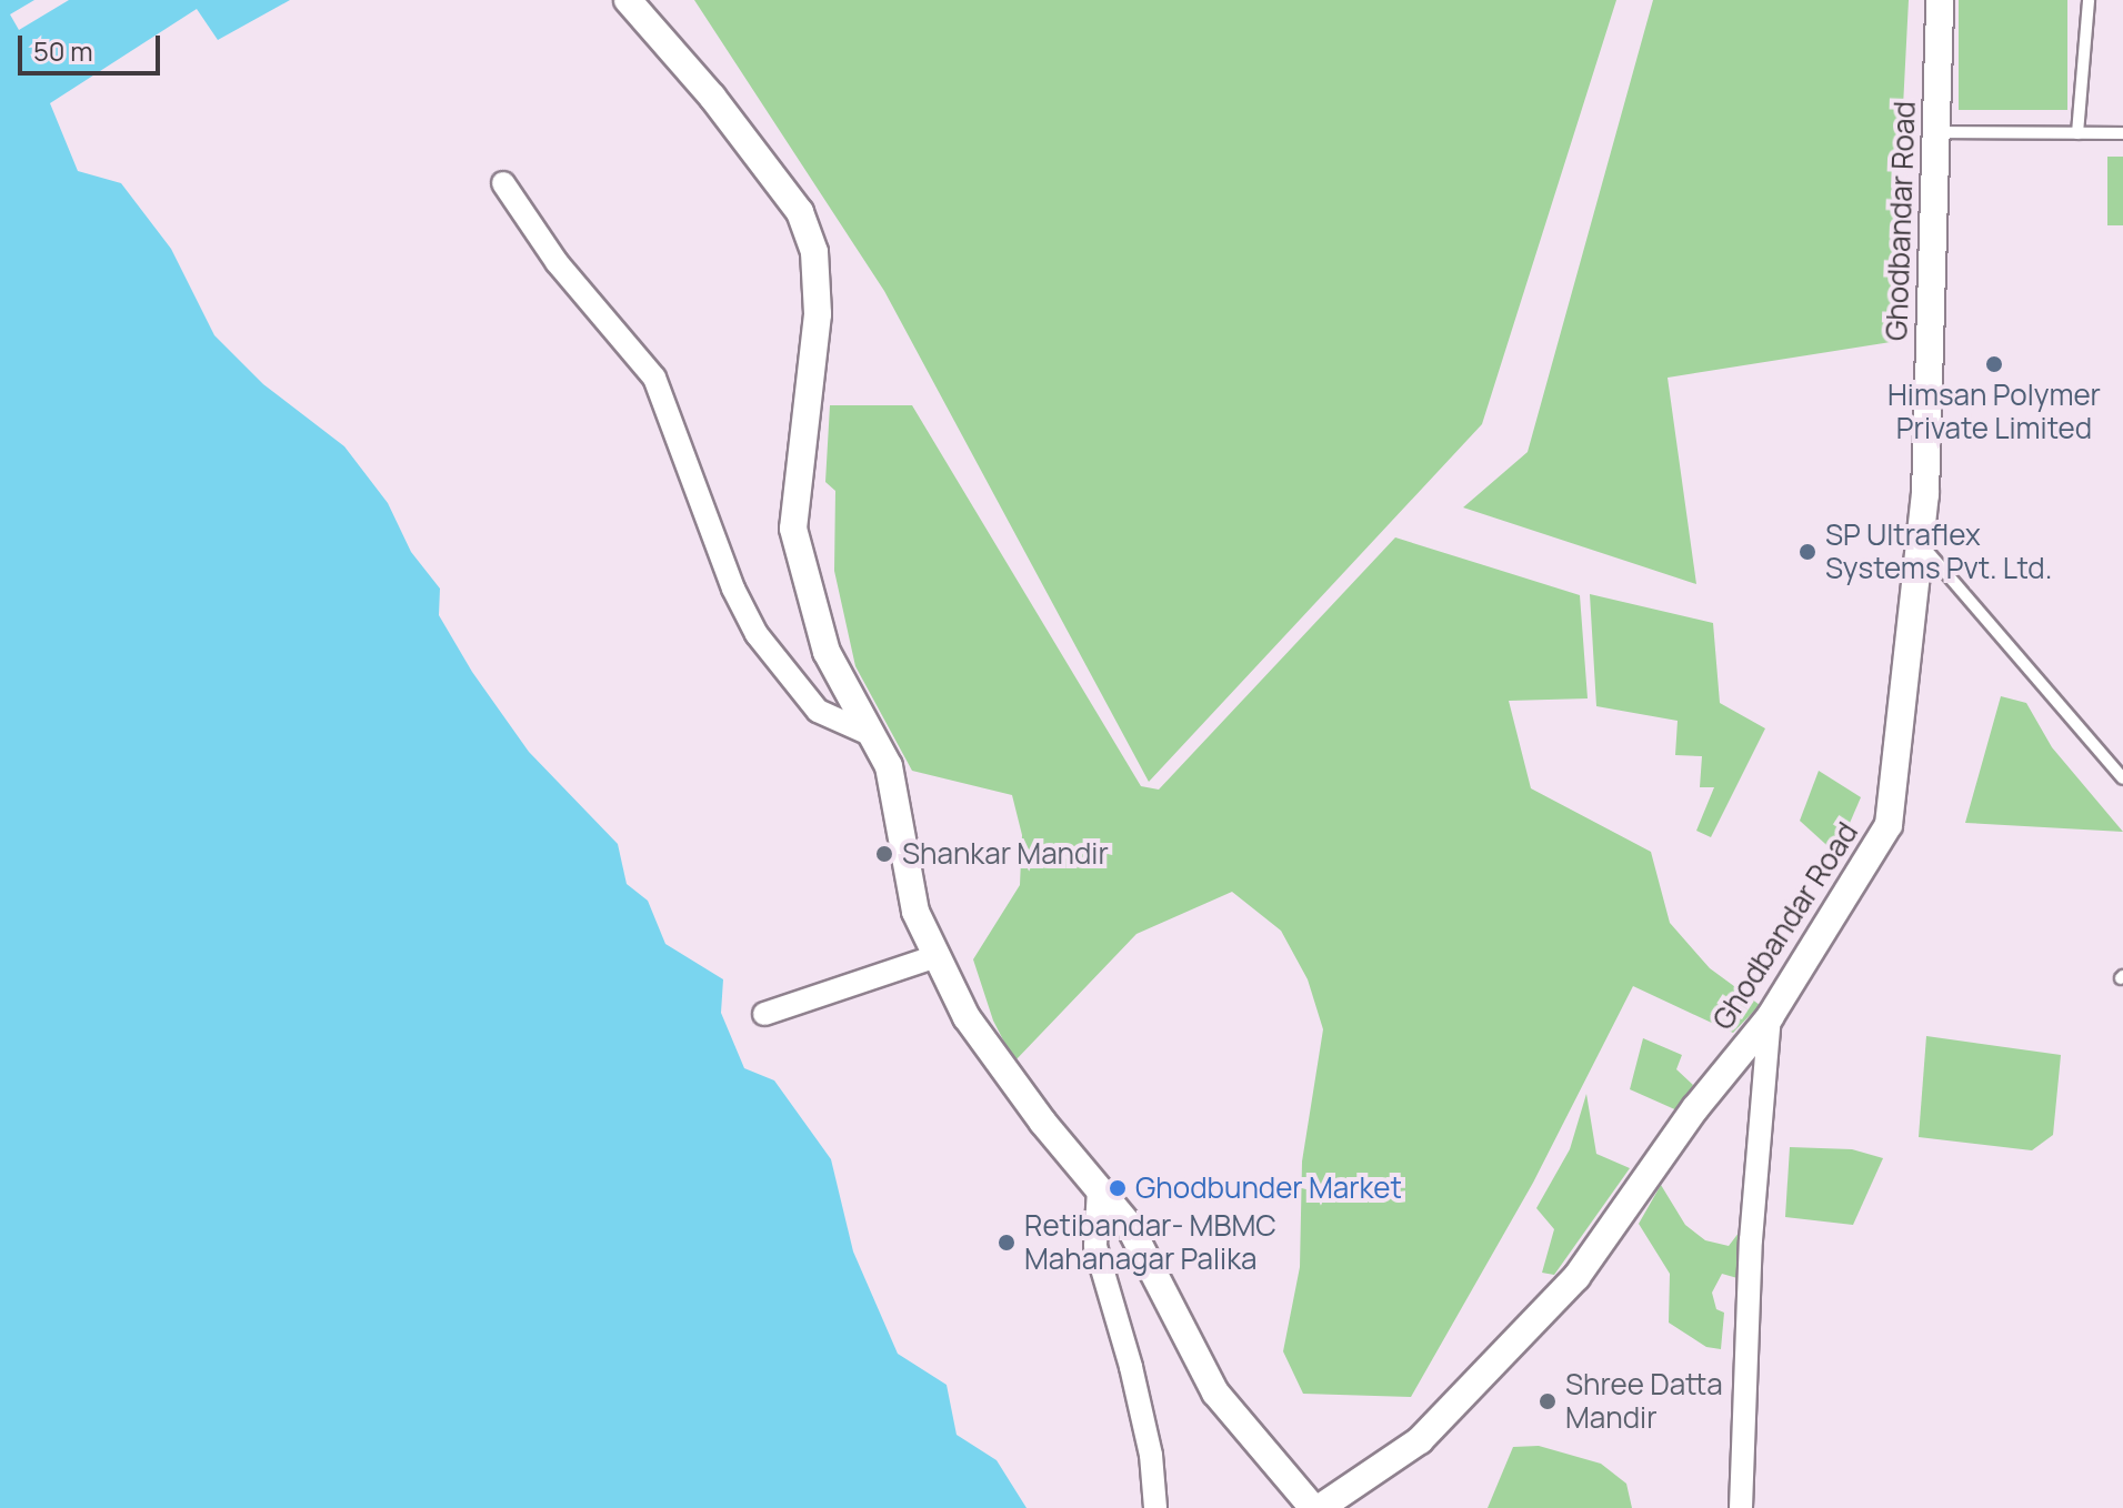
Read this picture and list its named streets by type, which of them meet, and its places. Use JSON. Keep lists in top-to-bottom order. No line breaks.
{"streets":{"street":["Ghodbandar Road"]},"places":["Himsan Polymer Private Limited","SP Ultraflex Systems Pvt. Ltd.","Shankar Mandir","Ghodbunder Market","Retibandar- MBMC Mahanagar Palika","Shree Datta Mandir"],"scale_bar":"50 m"}
